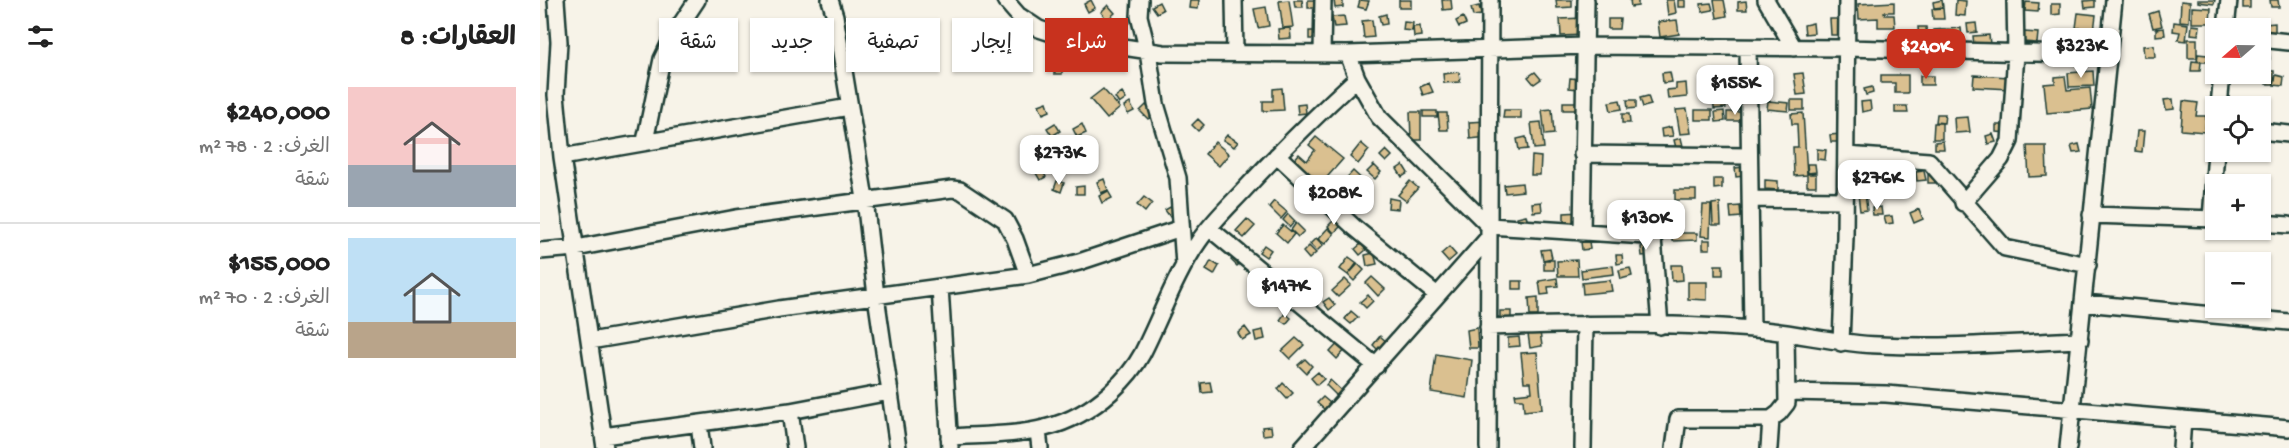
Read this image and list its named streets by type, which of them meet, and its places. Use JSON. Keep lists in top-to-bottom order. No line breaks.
{"north":"left","page":{"heading":"العقارات: 8","map_buttons":["+","−"],"chip":["شراء","إيجار","تصفية","جديد","شقة"],"price":["$323K","$240K","$155K","$273K","$276K","$208K","$130K","$147K"],"list":[{"name":"$240,000","note":"الغرف: 2 · 78 m² · شقة"},{"name":"$155,000","note":"الغرف: 2 · 70 m² · شقة"}]}}
